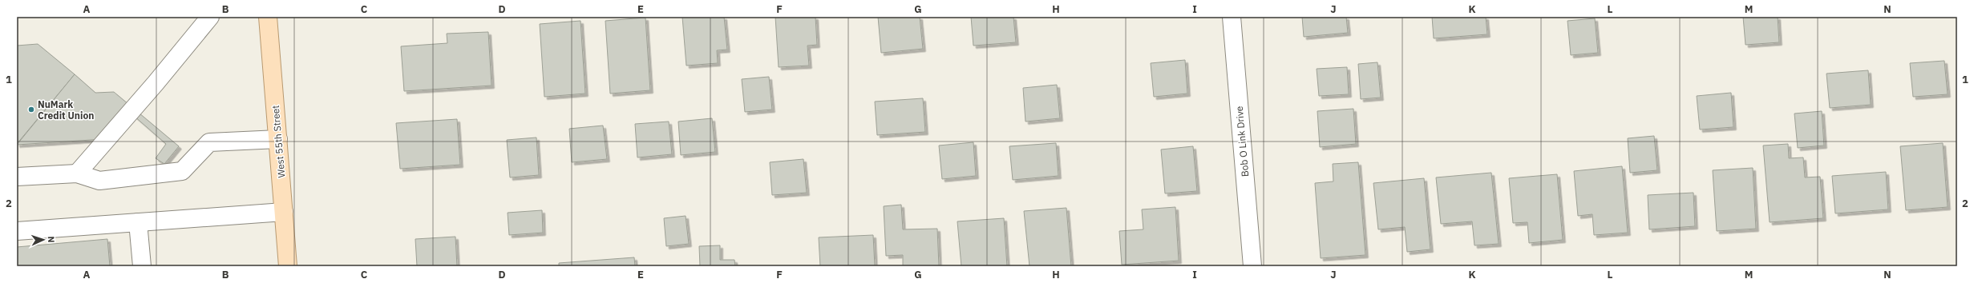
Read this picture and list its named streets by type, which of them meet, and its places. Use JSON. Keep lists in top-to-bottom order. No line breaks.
{"streets":{"main road":["West 55th Street"],"street":["Bob O Link Drive"]},"places":["NuMark Credit Union"],"north":"right","grid":{"columns":["A","B","C","D","E","F","G","H","I","J","K","L","M","N"],"rows":["1","2"]}}
